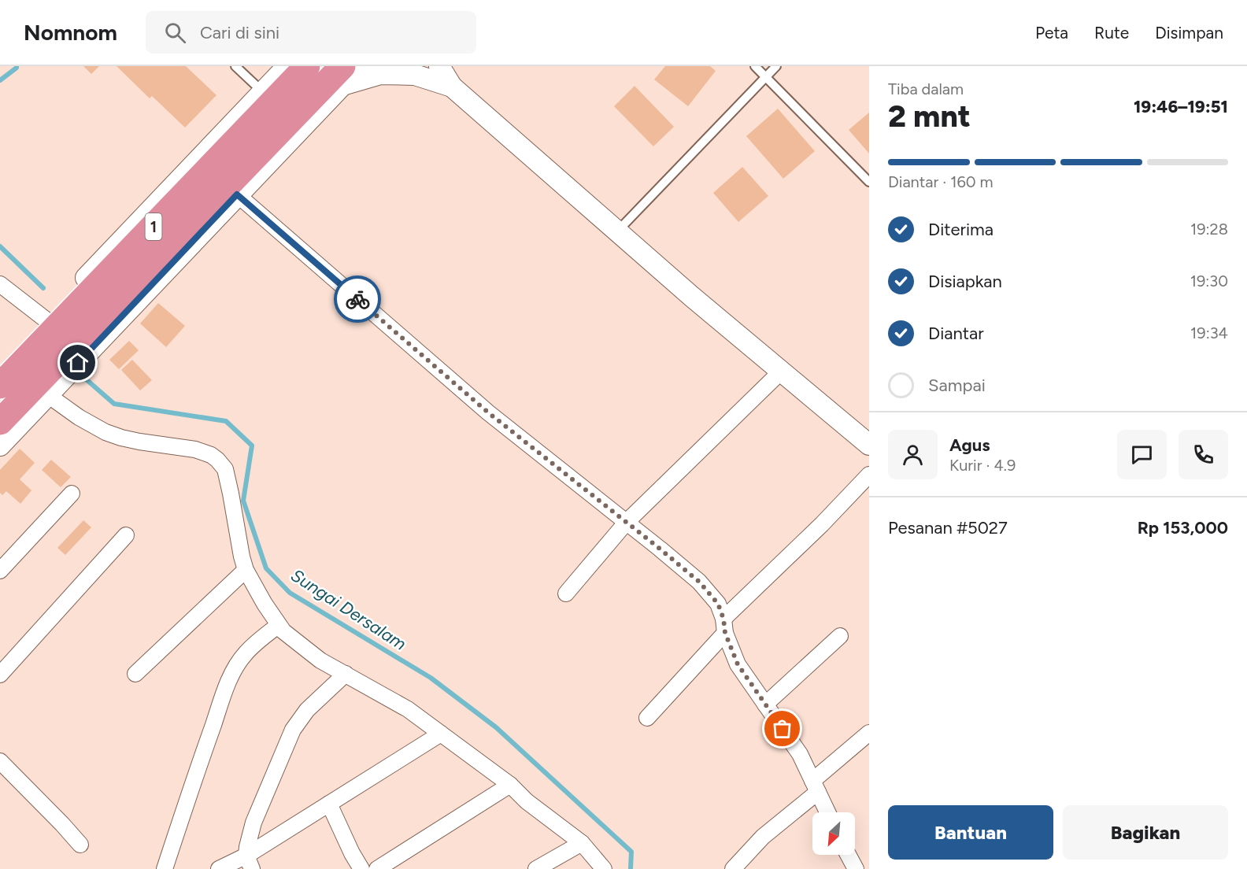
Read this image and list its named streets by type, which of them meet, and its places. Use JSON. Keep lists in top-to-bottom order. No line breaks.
{"streets":{"highway":["1"]},"water":["Sungai Dersalam"],"north":"bottom left","page":{"header":"Nomnom","search":"Cari di sini","nav":["Peta","Rute","Disimpan"],"heading":["2 mnt","Tiba dalam","19:46–19:51"],"panel":["Agus","Kurir · 4.9","Pesanan #5027","Rp 153,000"],"bar":"Diantar · 160 m","list":[["Diterima","19:28"],["Disiapkan","19:30"],["Diantar","19:34"],"Sampai"],"buttons":["Bantuan","Bagikan"]}}
